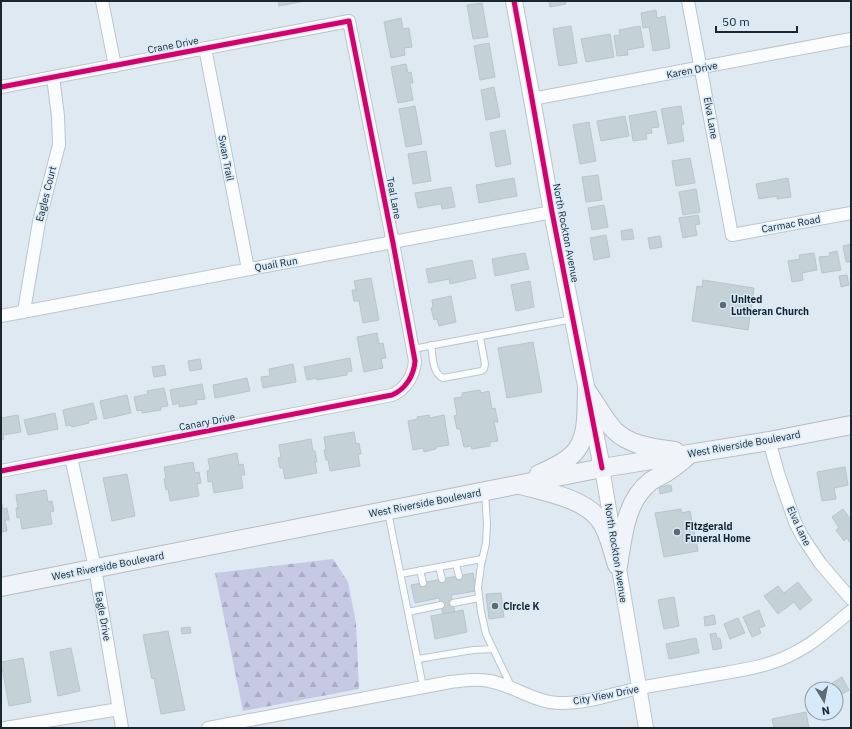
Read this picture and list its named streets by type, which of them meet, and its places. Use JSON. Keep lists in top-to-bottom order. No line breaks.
{"streets":{"main road":["North Rockton Avenue","West Riverside Boulevard"],"street":["Crane Drive","Karen Drive","Elva Lane","Swan Trail","Eagles Court","Teal Lane","Carmac Road","Quail Run","Canary Drive","Eagle Drive","City View Drive"]},"crossings":[["Crane Drive","Swan Trail"],["Crane Drive","Eagles Court"],["Crane Drive","Teal Lane"],["Karen Drive","Elva Lane"],["Karen Drive","North Rockton Avenue"],["Elva Lane","Carmac Road"],["Elva Lane","West Riverside Boulevard"],["Swan Trail","Quail Run"],["Eagles Court","Quail Run"],["Teal Lane","Quail Run"],["Teal Lane","Canary Drive"],["North Rockton Avenue","Quail Run"],["North Rockton Avenue","West Riverside Boulevard"],["North Rockton Avenue","City View Drive"],["Canary Drive","Eagle Drive"],["West Riverside Boulevard","Eagle Drive"]],"places":["United Lutheran Church","Fitzgerald Funeral Home","Circle K"],"scale_bar":"50 m","north":"bottom"}
